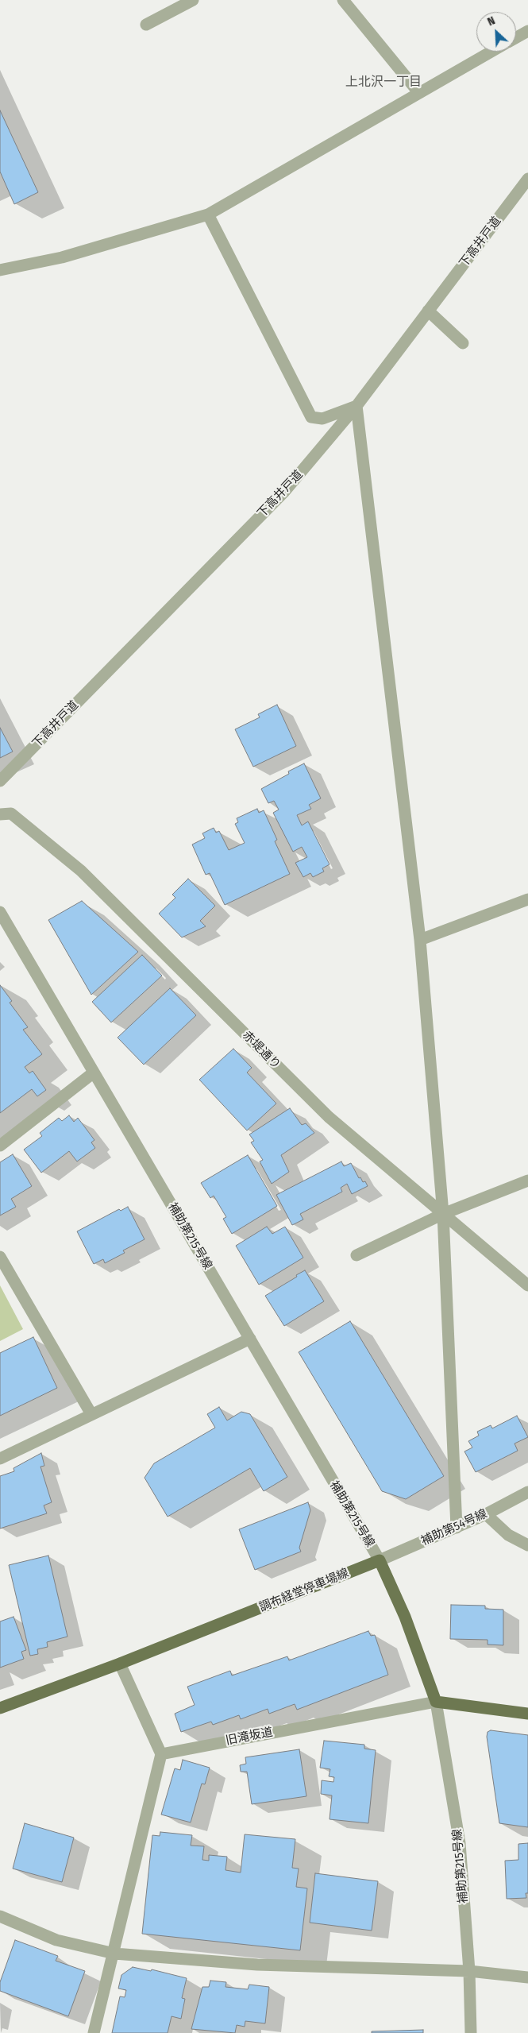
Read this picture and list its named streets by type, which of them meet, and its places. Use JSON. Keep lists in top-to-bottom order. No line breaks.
{"streets":{"main road":["調布経堂停車場線"],"street":["下高井戸道","赤堤通り","補助第215号線","補助第54号線","旧滝坂道"]},"crossings":[["補助第215号線","補助第54号線"],["補助第215号線","調布経堂停車場線"],["補助第215号線","旧滝坂道"],["補助第54号線","調布経堂停車場線"]],"districts":["上北沢一丁目"],"north":"top left"}
